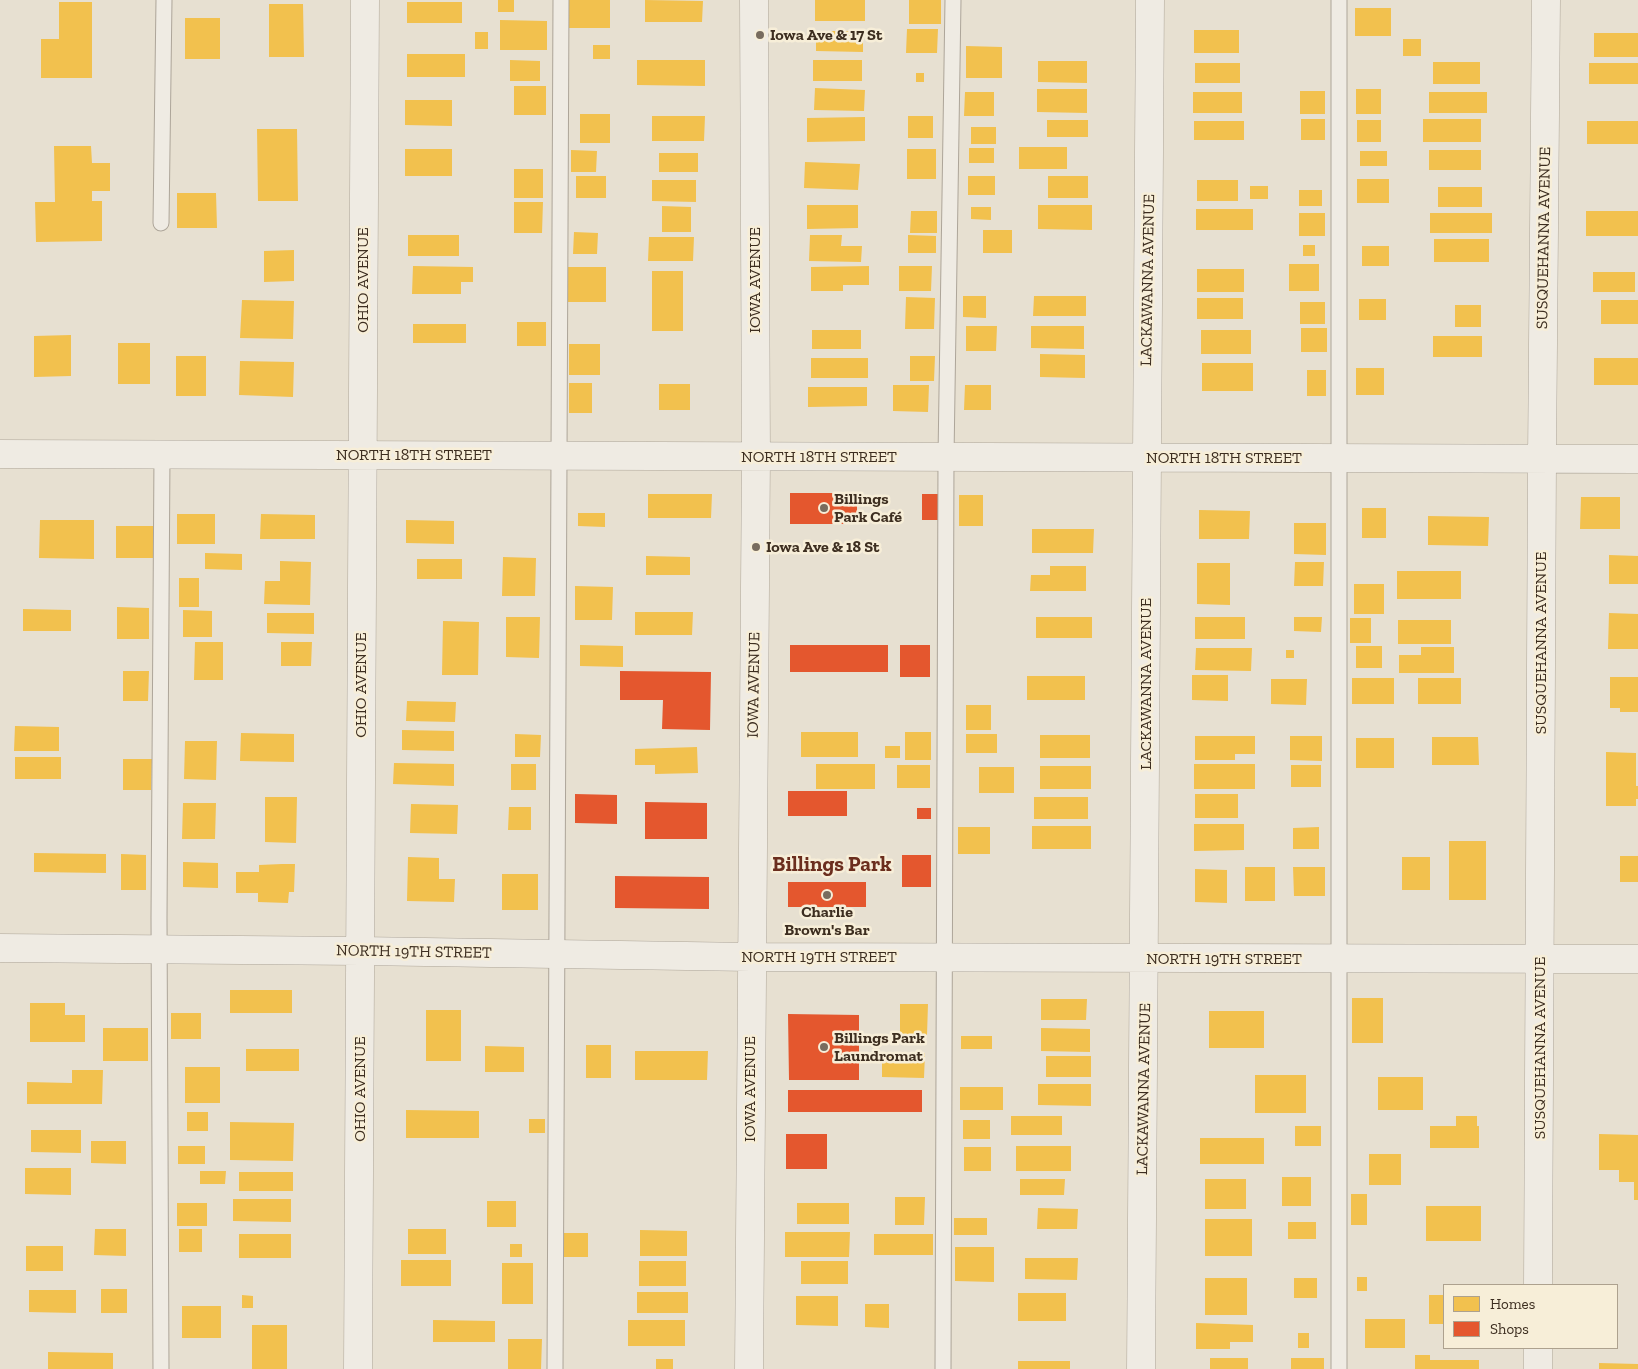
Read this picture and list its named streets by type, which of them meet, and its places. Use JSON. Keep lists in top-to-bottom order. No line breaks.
{"streets":{"street":["SUSQUEHANNA AVENUE","OHIO AVENUE","IOWA AVENUE","LACKAWANNA AVENUE","NORTH 18TH STREET","NORTH 19TH STREET"]},"crossings":[["SUSQUEHANNA AVENUE","NORTH 18TH STREET"],["SUSQUEHANNA AVENUE","NORTH 19TH STREET"],["OHIO AVENUE","NORTH 18TH STREET"],["OHIO AVENUE","NORTH 19TH STREET"],["IOWA AVENUE","NORTH 18TH STREET"],["IOWA AVENUE","NORTH 19TH STREET"],["LACKAWANNA AVENUE","NORTH 18TH STREET"],["LACKAWANNA AVENUE","NORTH 19TH STREET"]],"districts":["Billings Park"],"places":["Iowa Ave & 17 St","Billings Park Café","Iowa Ave & 18 St","Charlie Brown's Bar","Billings Park Laundromat"],"legend":["Homes","Shops"]}
